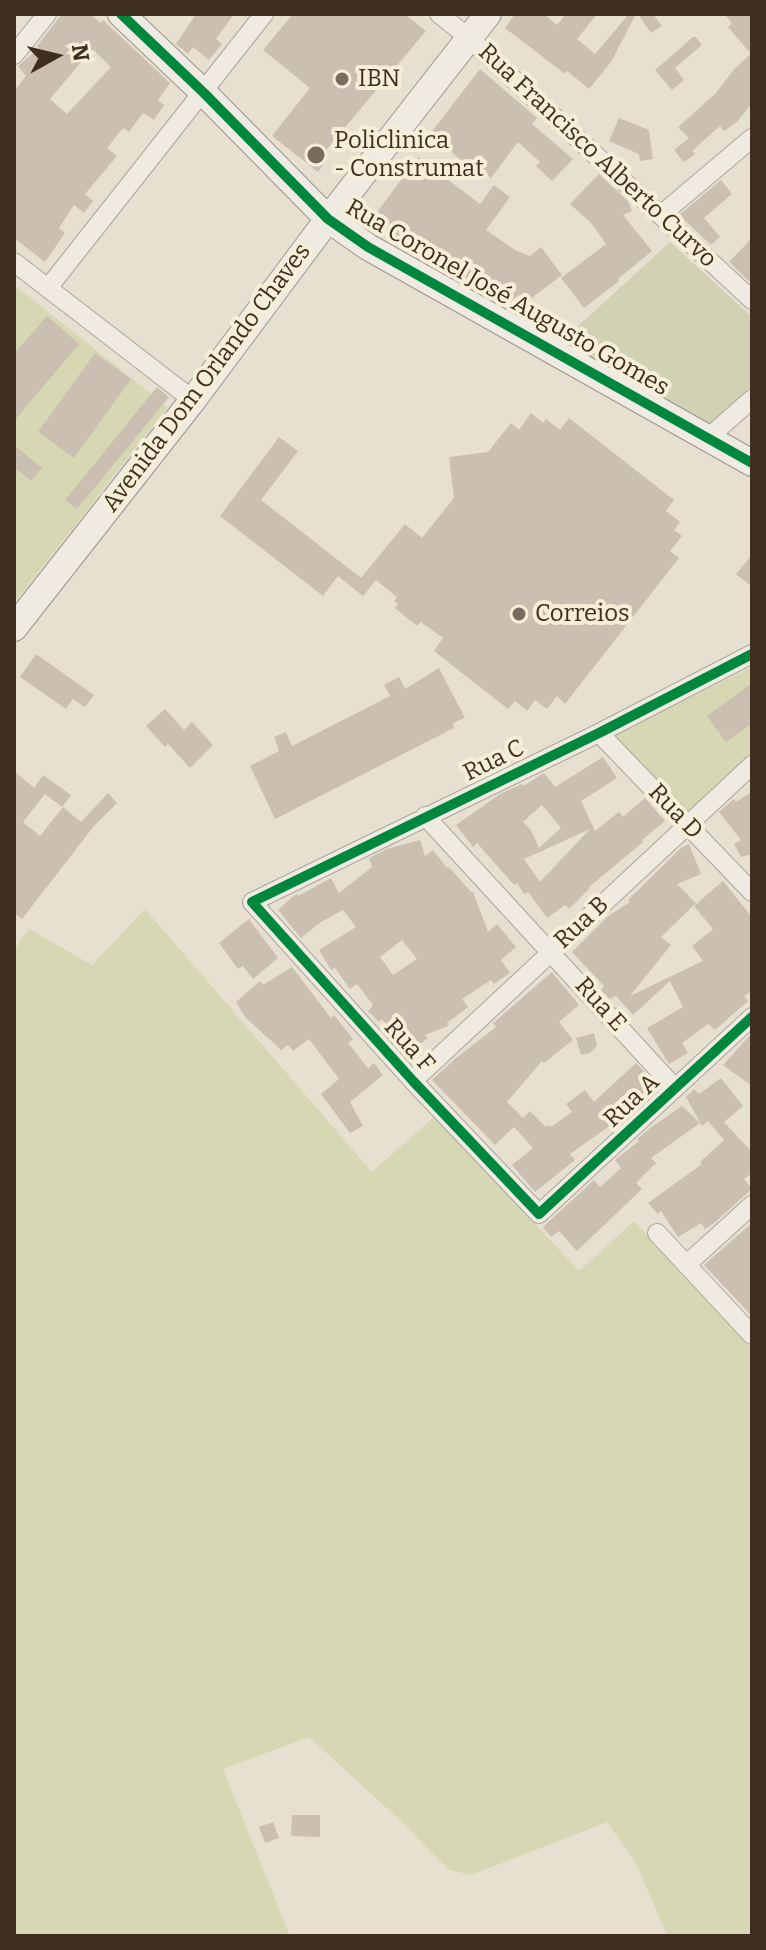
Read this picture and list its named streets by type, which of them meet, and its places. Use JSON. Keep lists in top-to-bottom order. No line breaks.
{"streets":{"street":["Rua Francisco Alberto Curvo","Rua Coronel José Augusto Gomes","Avenida Dom Orlando Chaves","Rua C","Rua D","Rua B","Rua E","Rua F","Rua A"]},"crossings":[["Rua Francisco Alberto Curvo","Avenida Dom Orlando Chaves"],["Rua Coronel José Augusto Gomes","Avenida Dom Orlando Chaves"],["Rua C","Rua D"],["Rua C","Rua E"],["Rua C","Rua F"],["Rua D","Rua B"],["Rua B","Rua E"],["Rua B","Rua F"],["Rua E","Rua A"],["Rua F","Rua A"]],"places":["IBN","Policlinica - Construmat","Correios"],"north":"right"}
